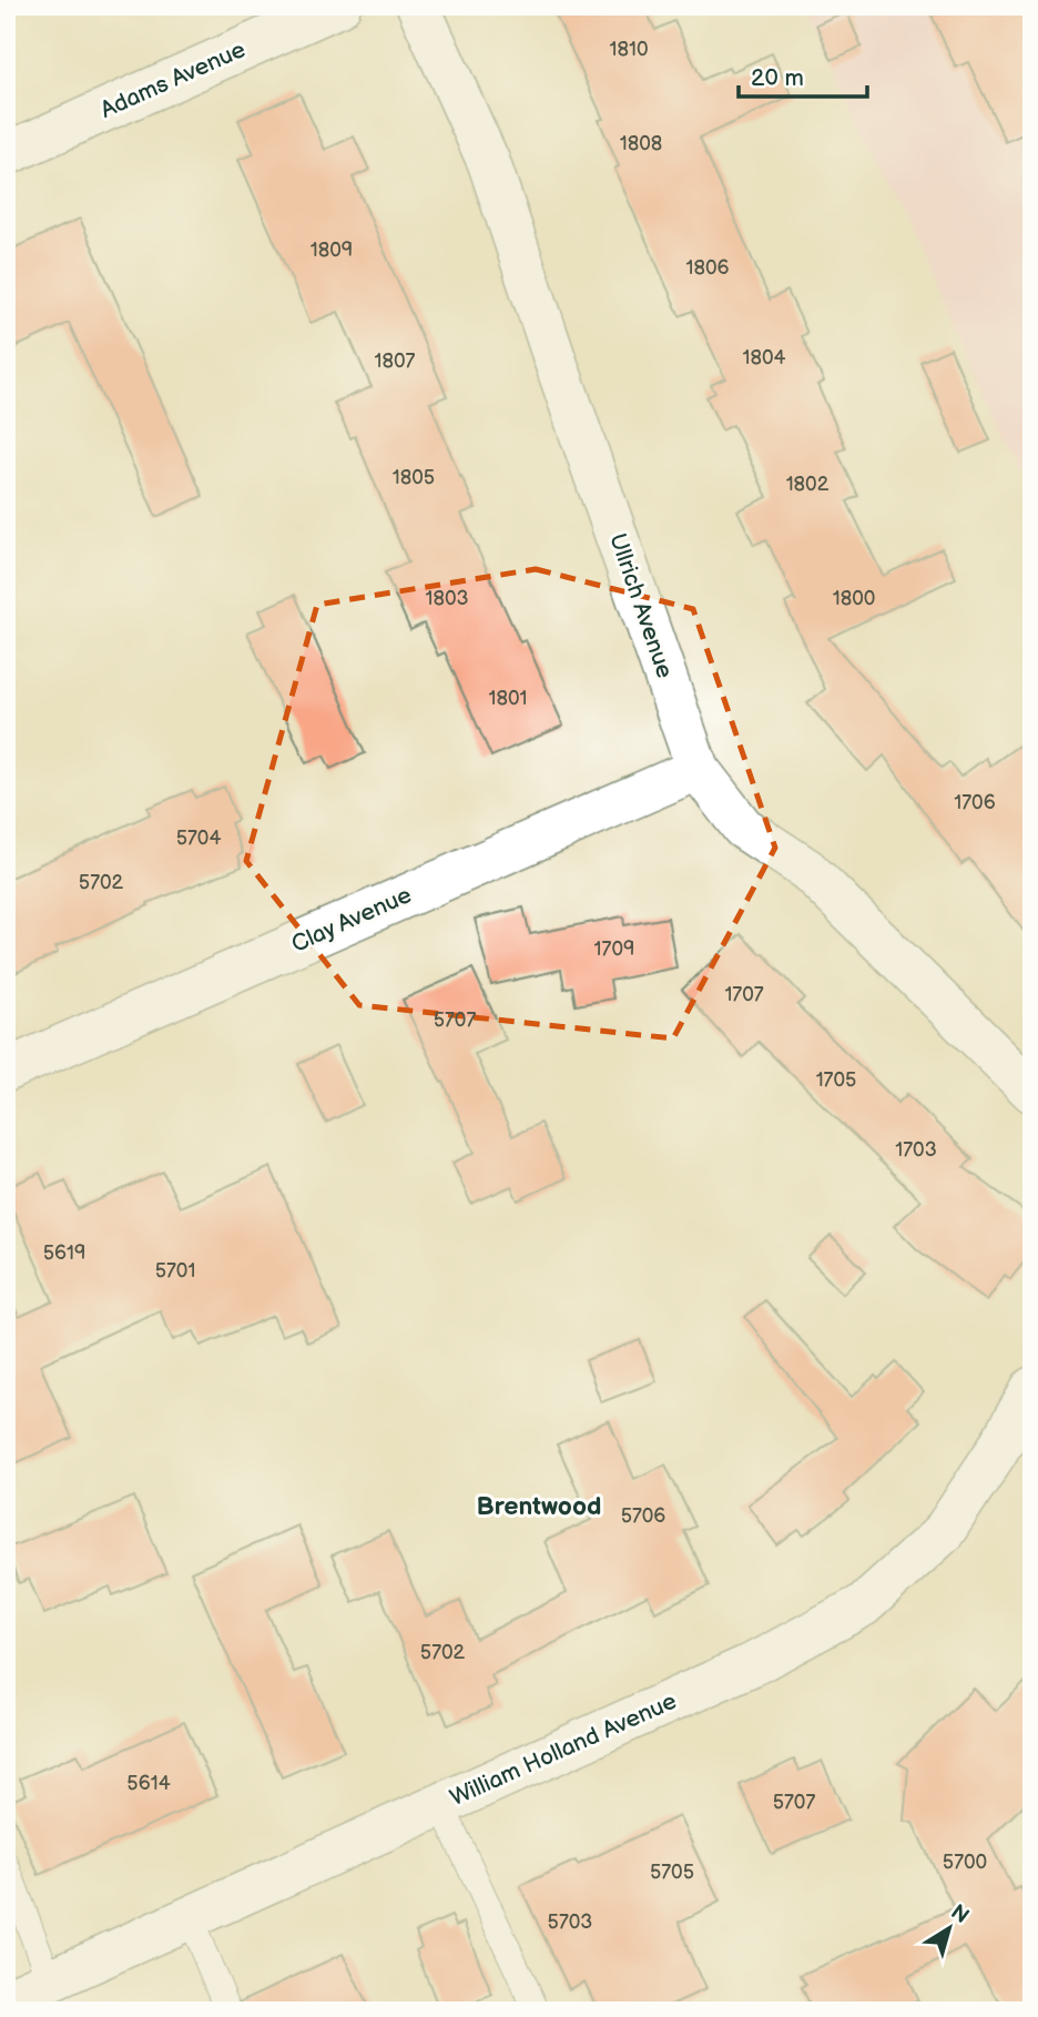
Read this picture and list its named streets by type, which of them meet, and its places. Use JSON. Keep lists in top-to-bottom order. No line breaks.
{"streets":{"street":["Adams Avenue","Ullrich Avenue","Clay Avenue","William Holland Avenue"]},"crossings":[["Ullrich Avenue","Clay Avenue"]],"districts":["Brentwood"],"house_numbers":["1810","1808","1809","1806","1804","1807","1805","1802","1803","1800","1801","1706","5704","5702","1709","1707","5707","1705","1703","5619","5701","5706","5702","5614","5707","5700","5705","5703"],"scale_bar":"20 m","north":"top right"}
